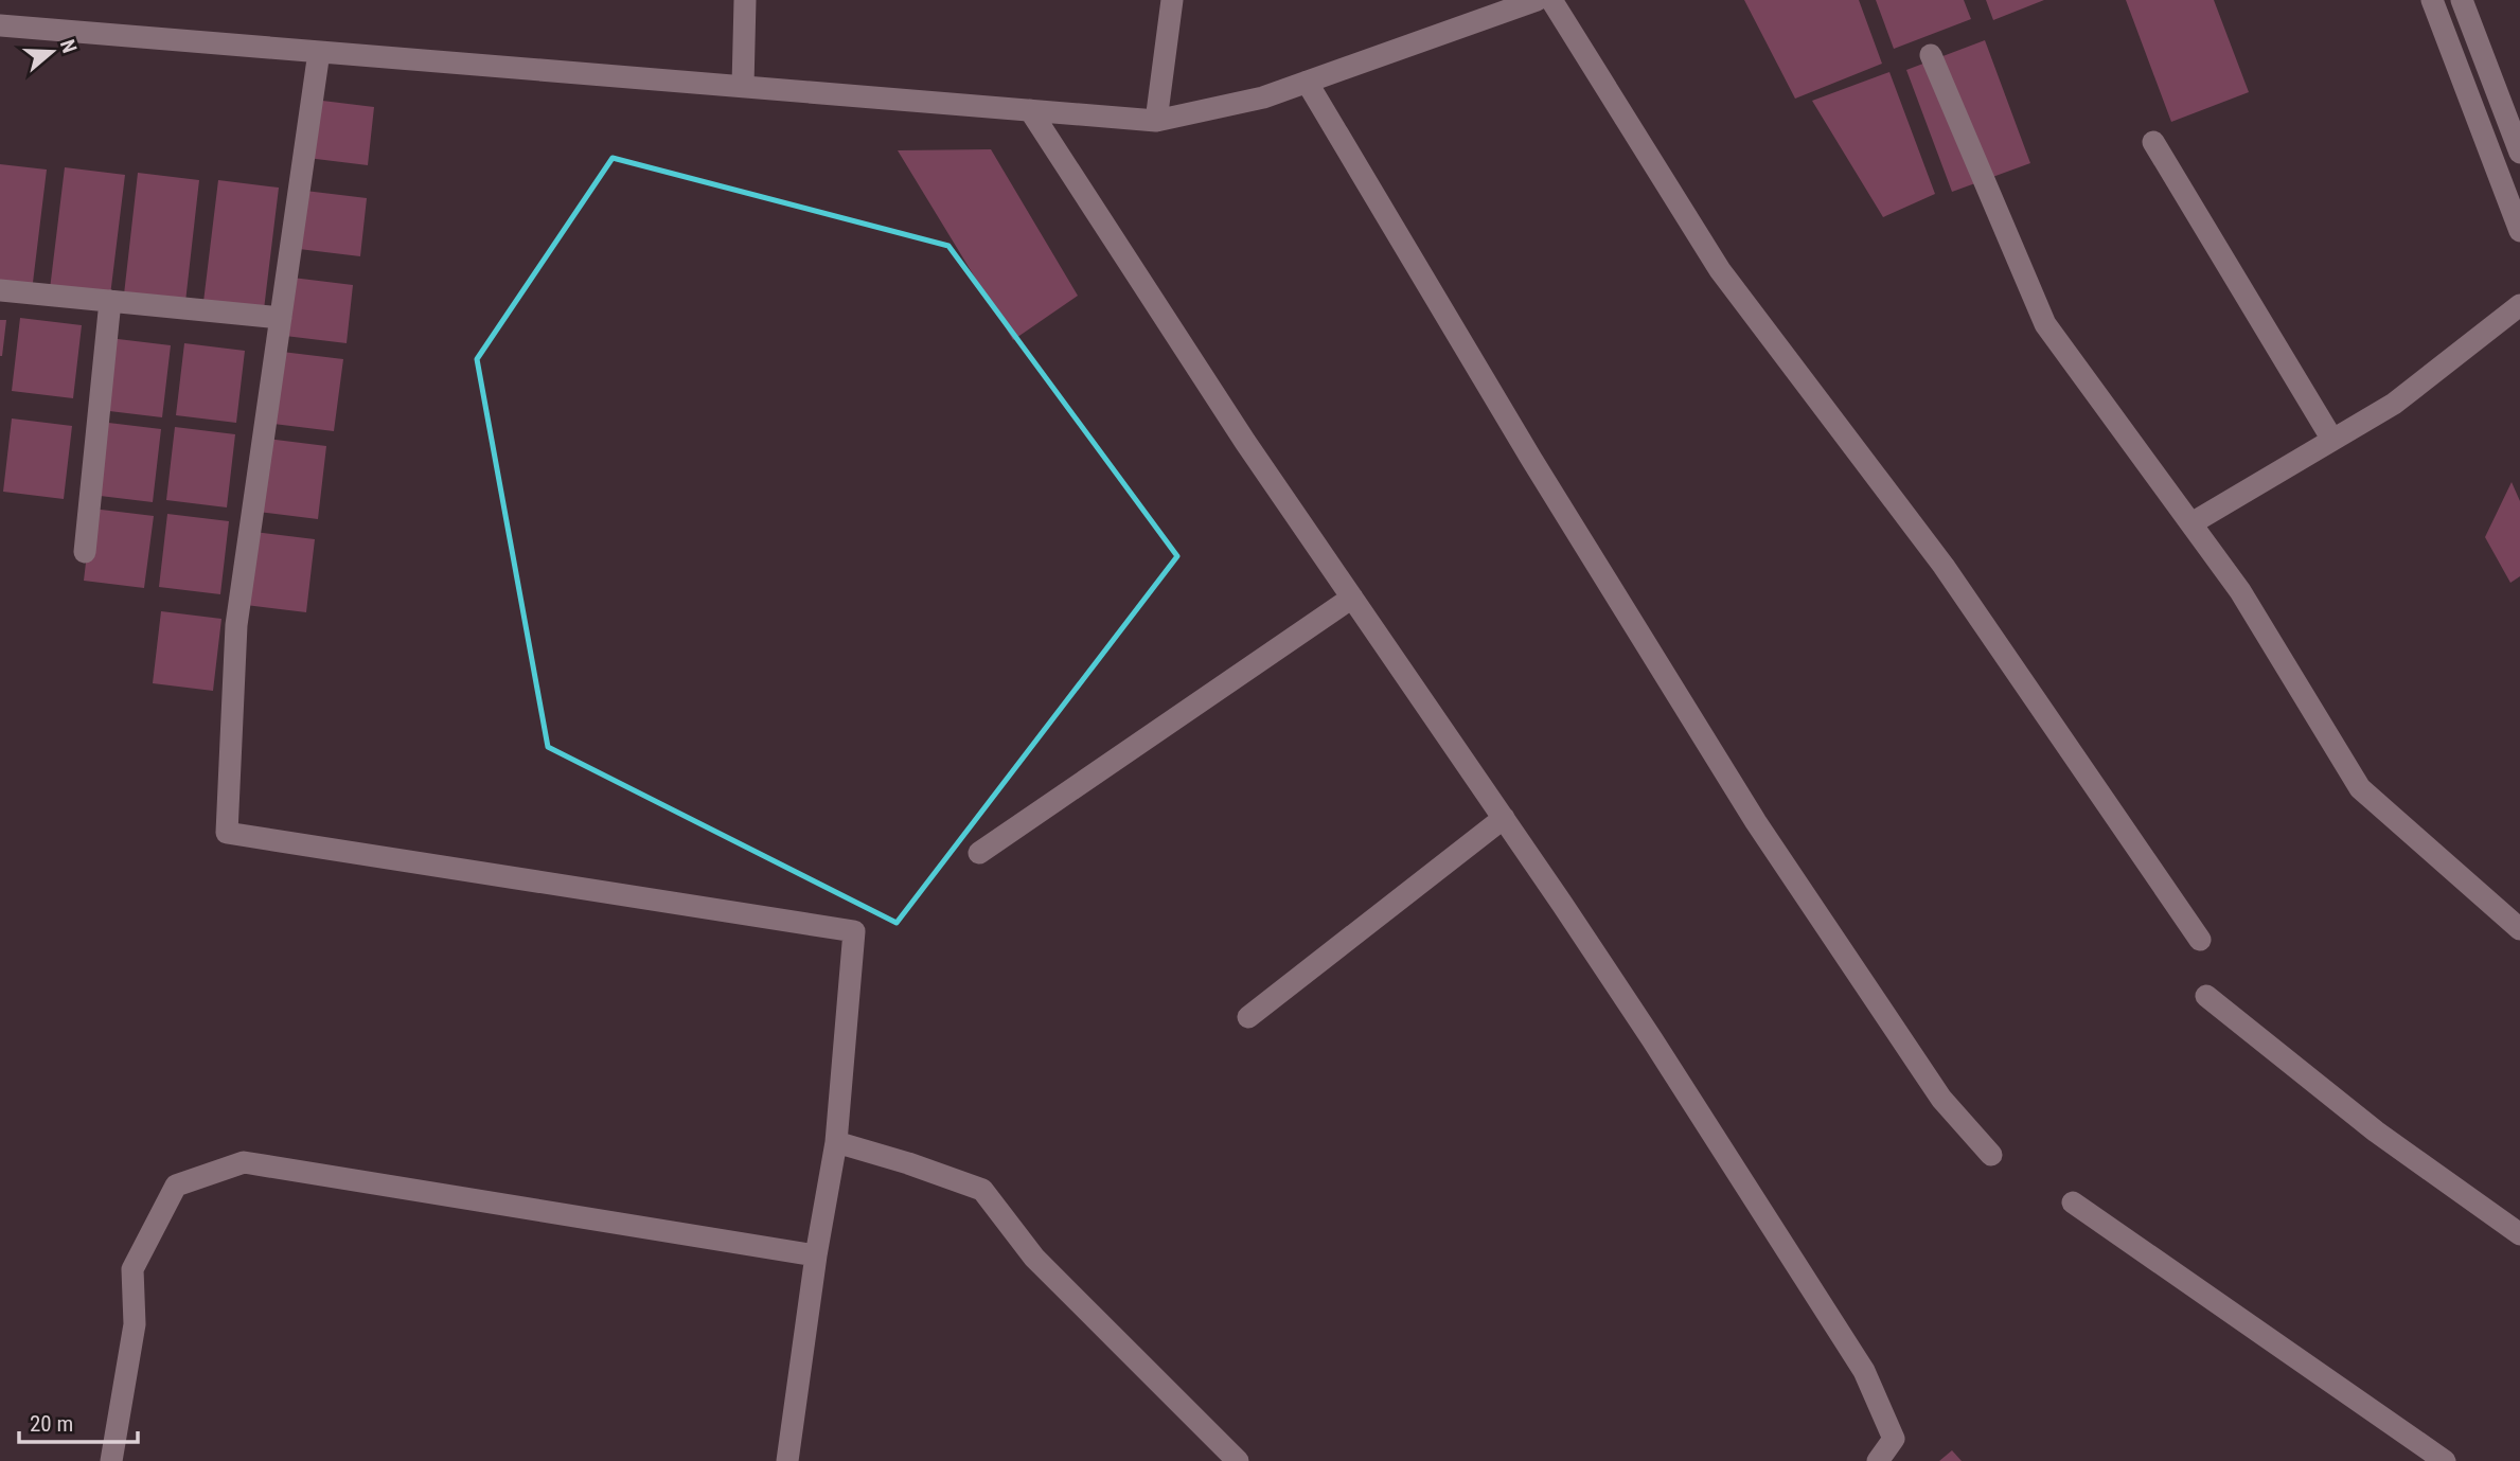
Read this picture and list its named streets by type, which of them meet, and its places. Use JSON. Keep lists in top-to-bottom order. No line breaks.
{"scale_bar":"20 m","north":"right"}
